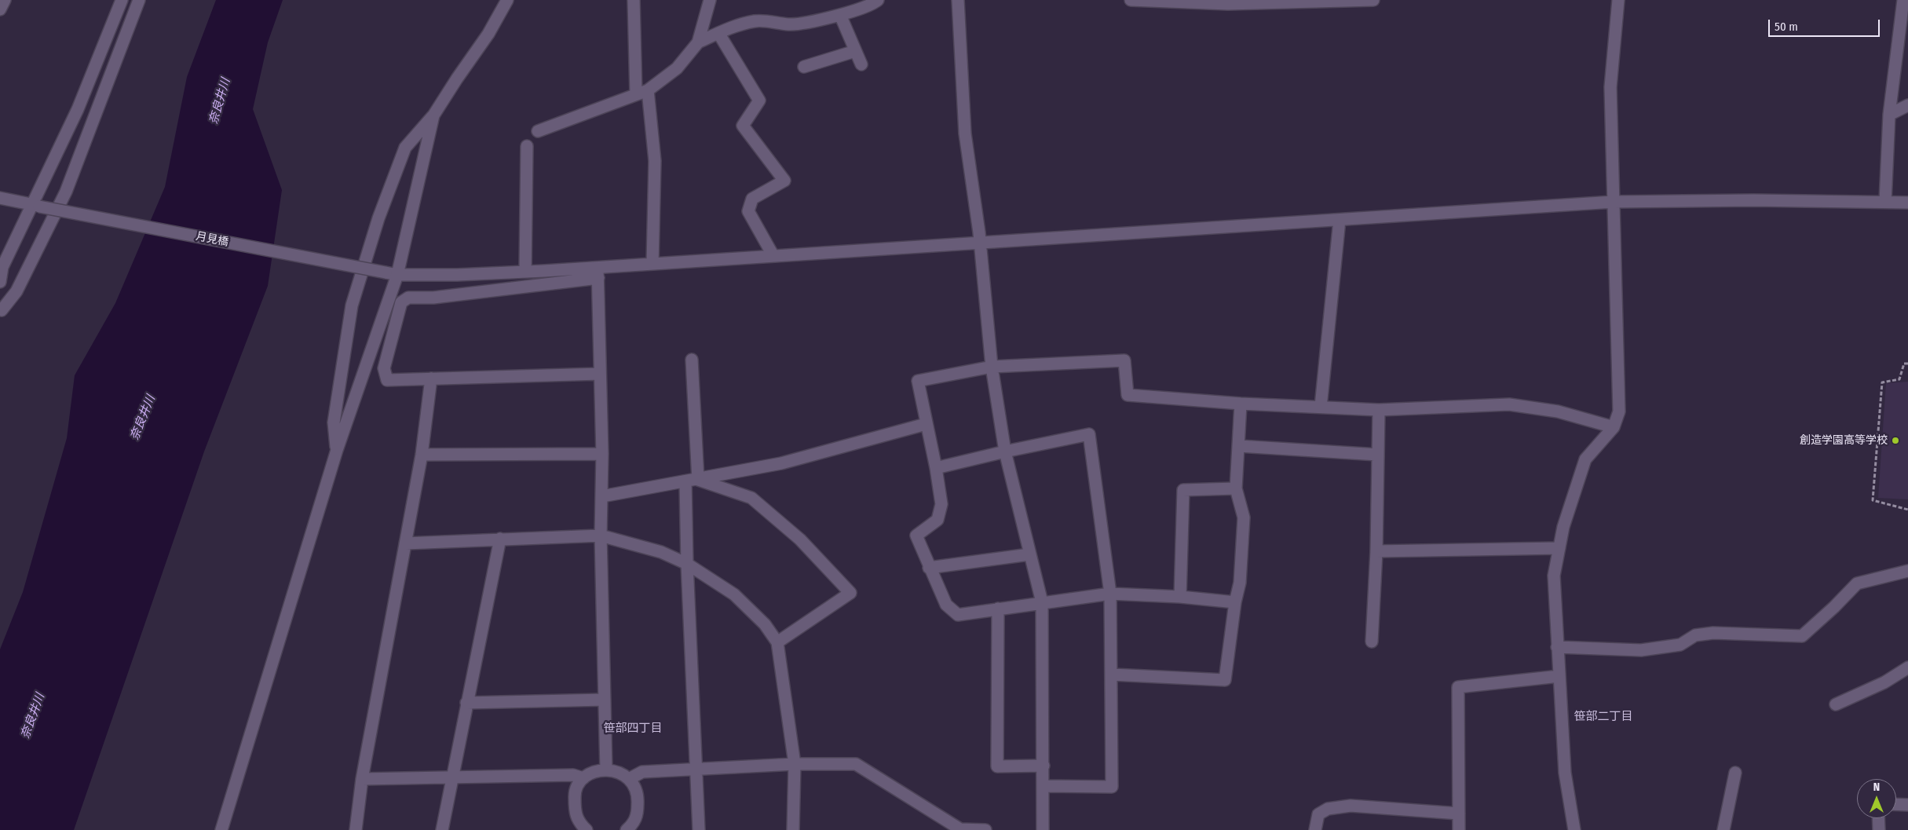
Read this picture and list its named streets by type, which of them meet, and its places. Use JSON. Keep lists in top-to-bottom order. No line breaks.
{"streets":{"street":["月見橋"]},"districts":["笹部二丁目","笹部四丁目"],"water":["奈良井川"],"places":["創造学園高等学校"],"scale_bar":"50 m","north":"top"}
